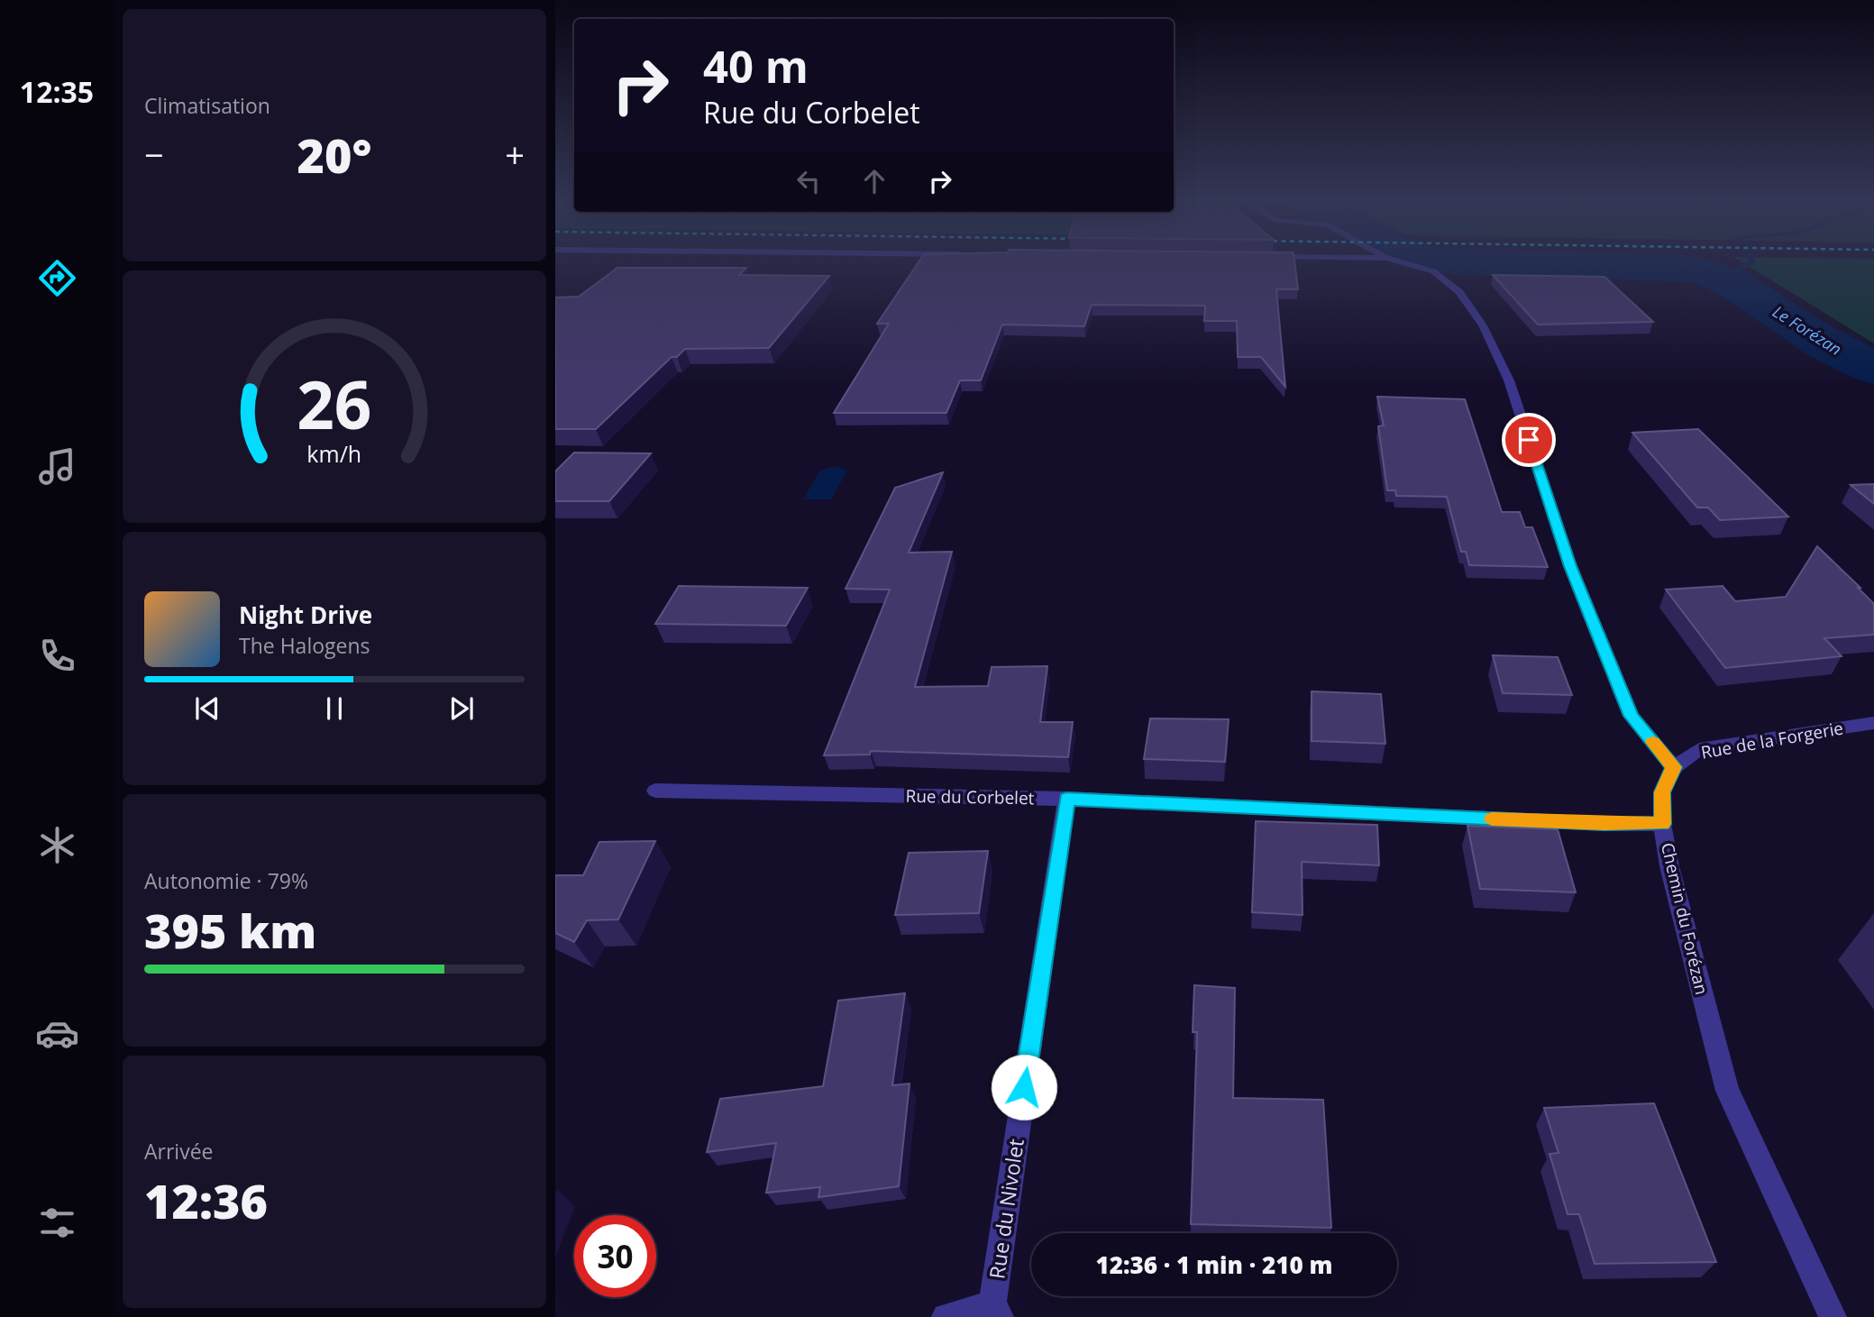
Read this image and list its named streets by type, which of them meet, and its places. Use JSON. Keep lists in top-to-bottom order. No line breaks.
{"streets":{"street":["Rue de la Forgerie","Rue du Corbelet","Chemin du Forézan","Rue du Nivolet"]},"crossings":[["Rue de la Forgerie","Chemin du Forézan"],["Rue du Corbelet","Chemin du Forézan"],["Rue du Corbelet","Rue du Nivolet"]],"water":["Le Forézan"],"page":{"tabs":"12:35","tile":["Climatisation",["Autonomie · 79%","395 km"],["Arrivée","12:36"]],"turn":["40 m","Rue du Corbelet"],"heat":["−","20°","+"],"song":["Night Drive","The Halogens"],"limit":"30","trip":"12:36 · 1 min · 210 m","gauge":["26","km/h"]}}
